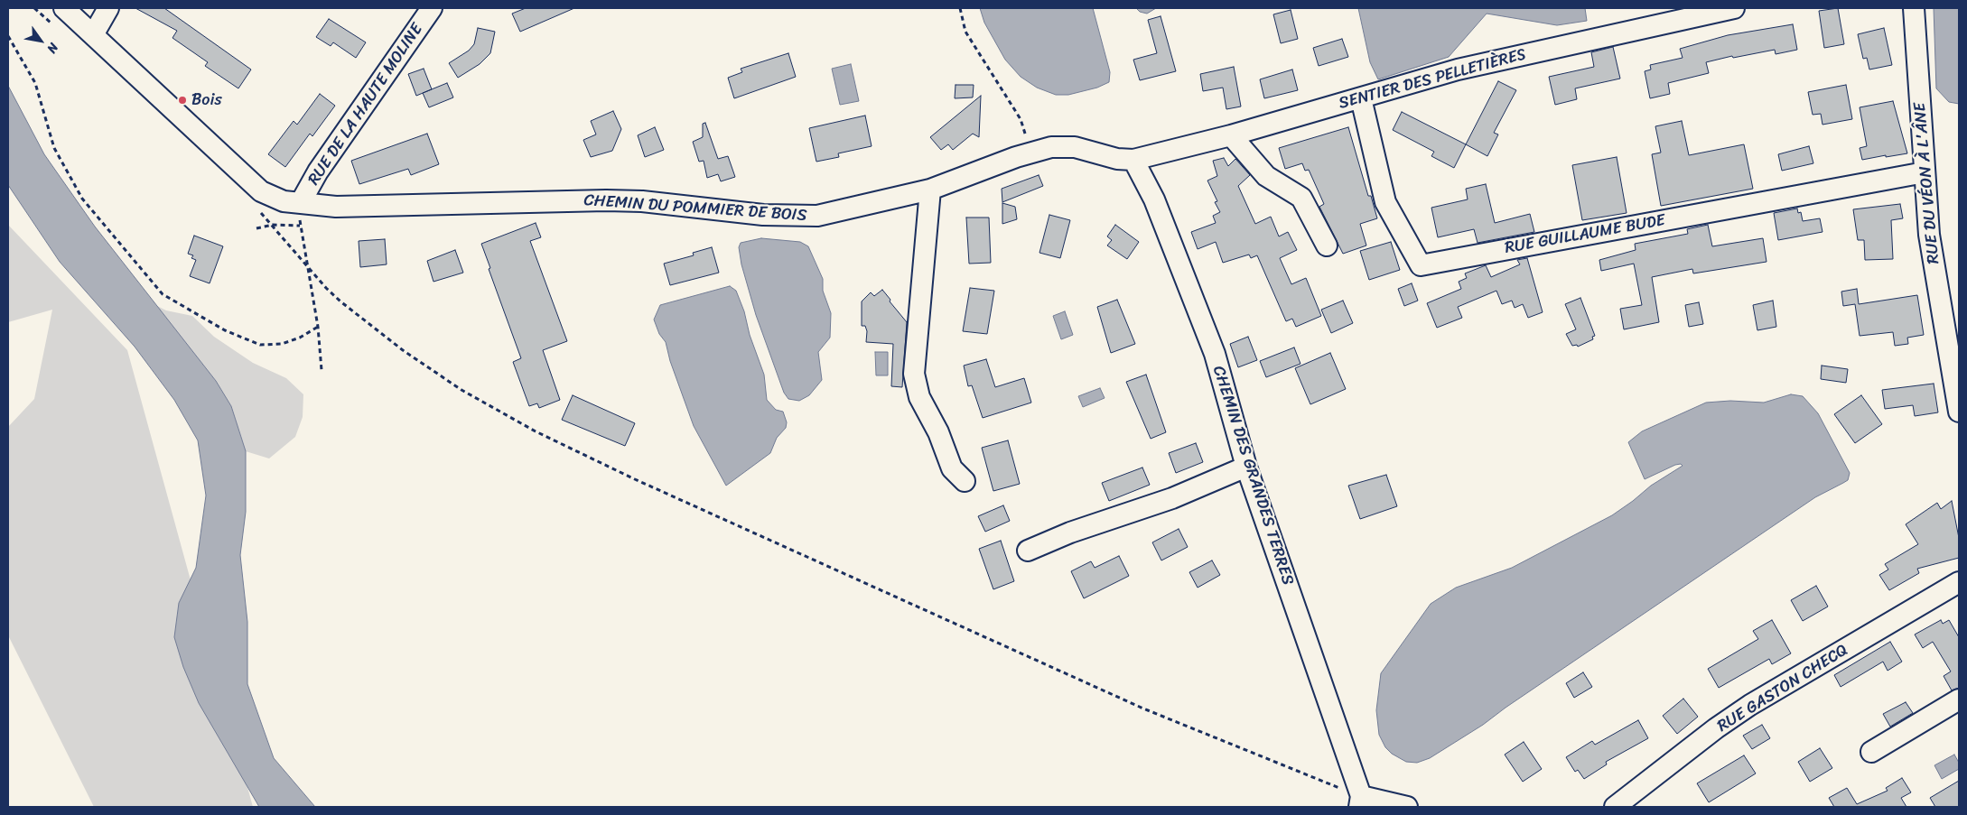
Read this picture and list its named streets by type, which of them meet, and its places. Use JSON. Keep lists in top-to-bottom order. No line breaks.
{"streets":{"street":["SENTIER DES PELLETIÈRES","RUE DE LA HAUTE MOLINE","RUE DU VÉON À L'ÂNE","CHEMIN DU POMMIER DE BOIS","RUE GUILLAUME BUDE","CHEMIN DES GRANDES TERRES","RUE GASTON CHECQ"]},"crossings":[["SENTIER DES PELLETIÈRES","CHEMIN DU POMMIER DE BOIS"],["SENTIER DES PELLETIÈRES","RUE GUILLAUME BUDE"],["SENTIER DES PELLETIÈRES","CHEMIN DES GRANDES TERRES"],["RUE DE LA HAUTE MOLINE","CHEMIN DU POMMIER DE BOIS"],["RUE DU VÉON À L'ÂNE","RUE GUILLAUME BUDE"],["CHEMIN DU POMMIER DE BOIS","CHEMIN DES GRANDES TERRES"]],"places":["Bois"],"north":"bottom right"}
